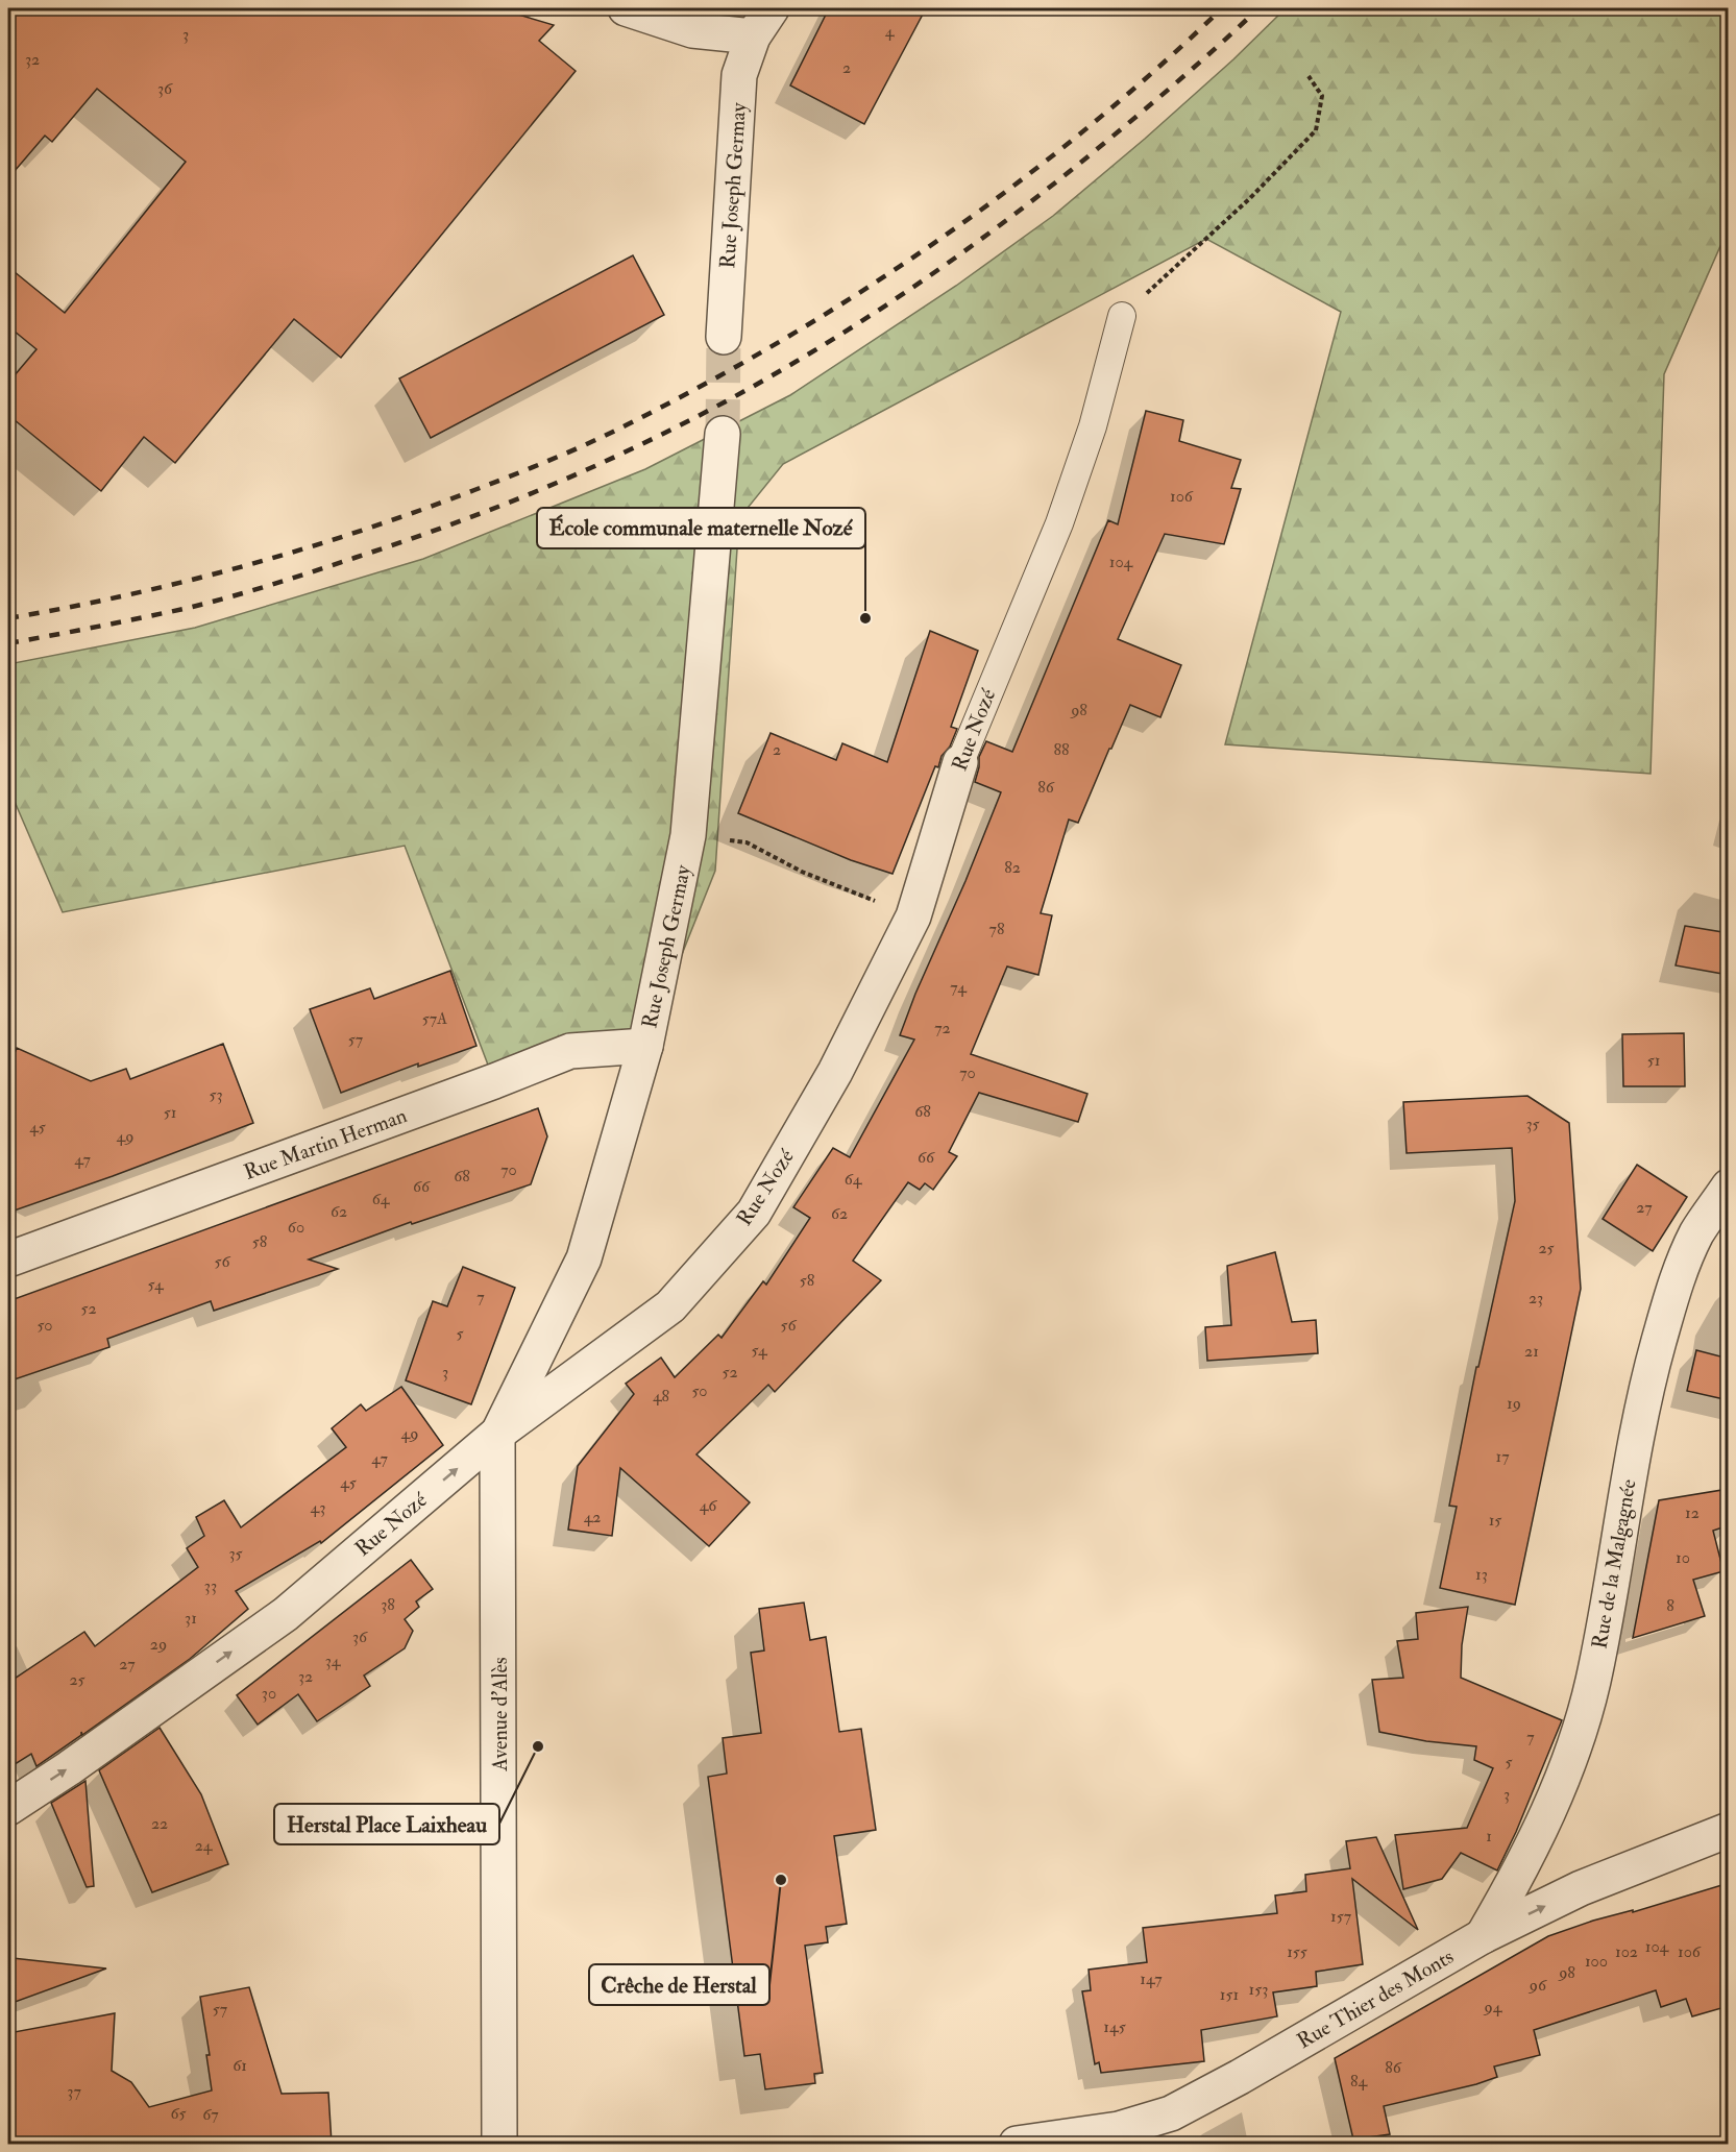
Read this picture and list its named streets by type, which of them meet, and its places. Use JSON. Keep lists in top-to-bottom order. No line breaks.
{"streets":{"street":["Rue Joseph Germay","Rue Nozé","Rue Martin Herman","Rue de la Malgagnée","Avenue d'Alès","Rue Thier des Monts"]},"crossings":[["Rue Joseph Germay","Rue Nozé"],["Rue Joseph Germay","Rue Martin Herman"],["Rue Joseph Germay","Avenue d'Alès"],["Rue Nozé","Avenue d'Alès"],["Rue de la Malgagnée","Rue Thier des Monts"]],"places":["École communale maternelle Nozé","Herstal Place Laixheau","Crêche de Herstal"],"house_numbers":["4","3","32","2","36","106","104","98","2","88","86","82","78","74","57A","72","57","51","70","53","68","51","35","45","49","66","47","70","68","64","66","64","27","62","62","60","58","25","56","58","54","7","23","52","50","56","5","54","21","3","52","50","48","19","49","17","47","45","46","43","12","42","15","35","10","13","33","38","8","31","36","29","34","27","32","25","30","7","5","3","22","1","24","157","104","155","102","106","100","98","147","96","153","151","94","57","145","61","86","84","37","65","67"]}
